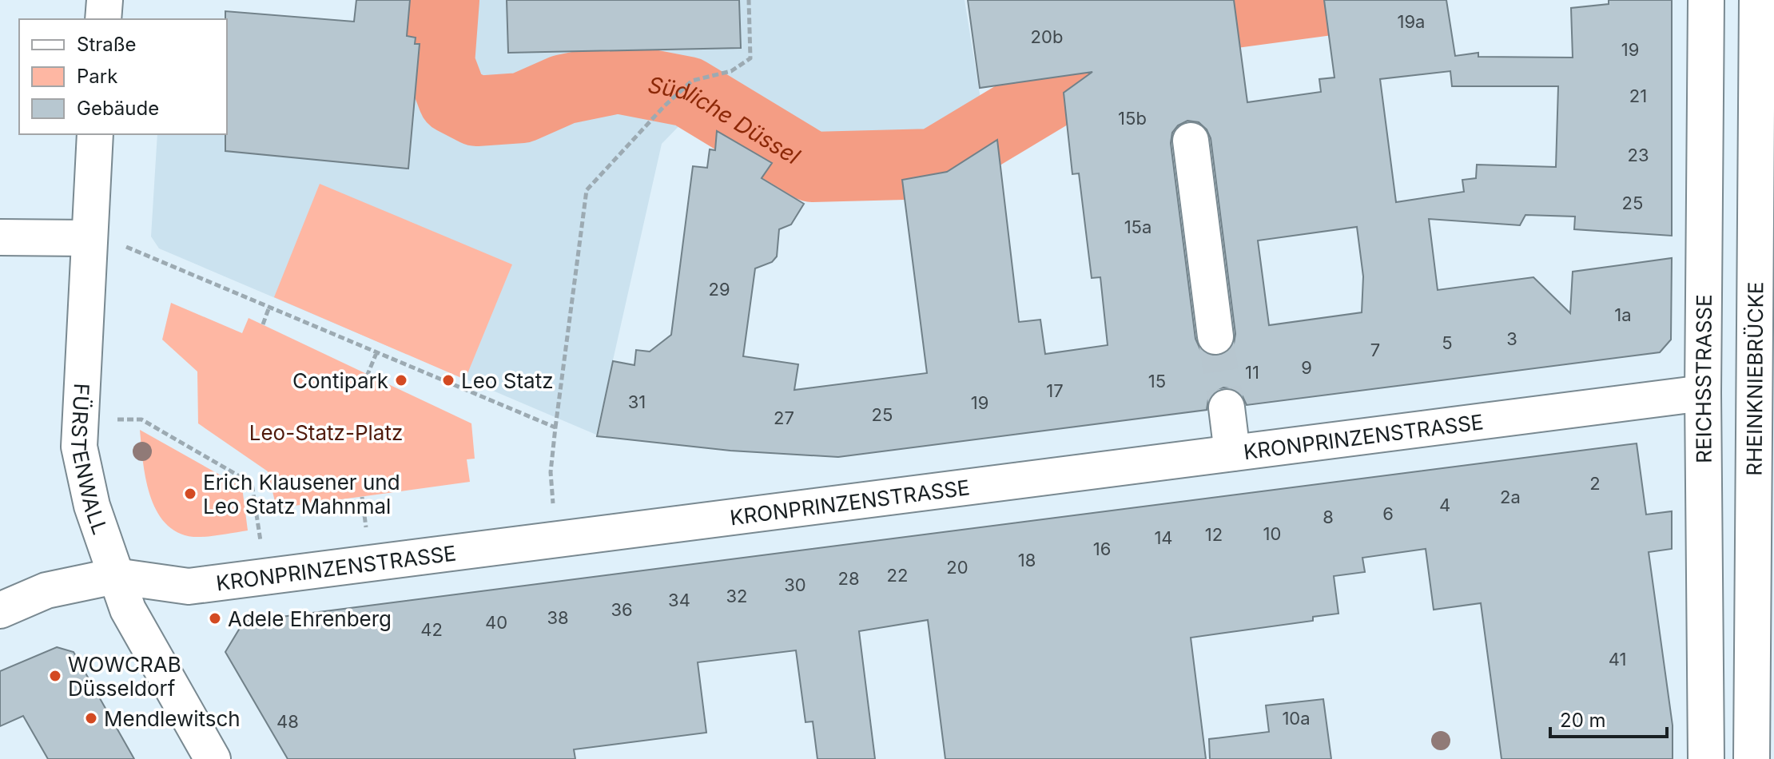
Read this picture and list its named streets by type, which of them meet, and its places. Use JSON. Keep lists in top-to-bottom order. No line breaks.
{"streets":{"main road":["REICHSSTRASSE","RHEINKNIEBRÜCKE","KRONPRINZENSTRASSE","FÜRSTENWALL"]},"crossings":[["REICHSSTRASSE","KRONPRINZENSTRASSE"],["KRONPRINZENSTRASSE","FÜRSTENWALL"]],"water":["Südliche Düssel"],"parks":["Leo-Statz-Platz"],"places":["Contipark","Leo Statz","Erich Klausener und Leo Statz Mahnmal","Adele Ehrenberg","WOWCRAB Düsseldorf","Mendlewitsch"],"house_numbers":["19a","20b","19","21","15b","23","25","15a","29","1a","3","5","7","9","11","15","17","31","19","25","27","2","2a","4","6","8","10","12","14","16","18","20","22","28","30","32","34","36","38","40","42","41","10a","48"],"legend":["Straße","Park","Gebäude"],"scale_bar":"20 m"}
